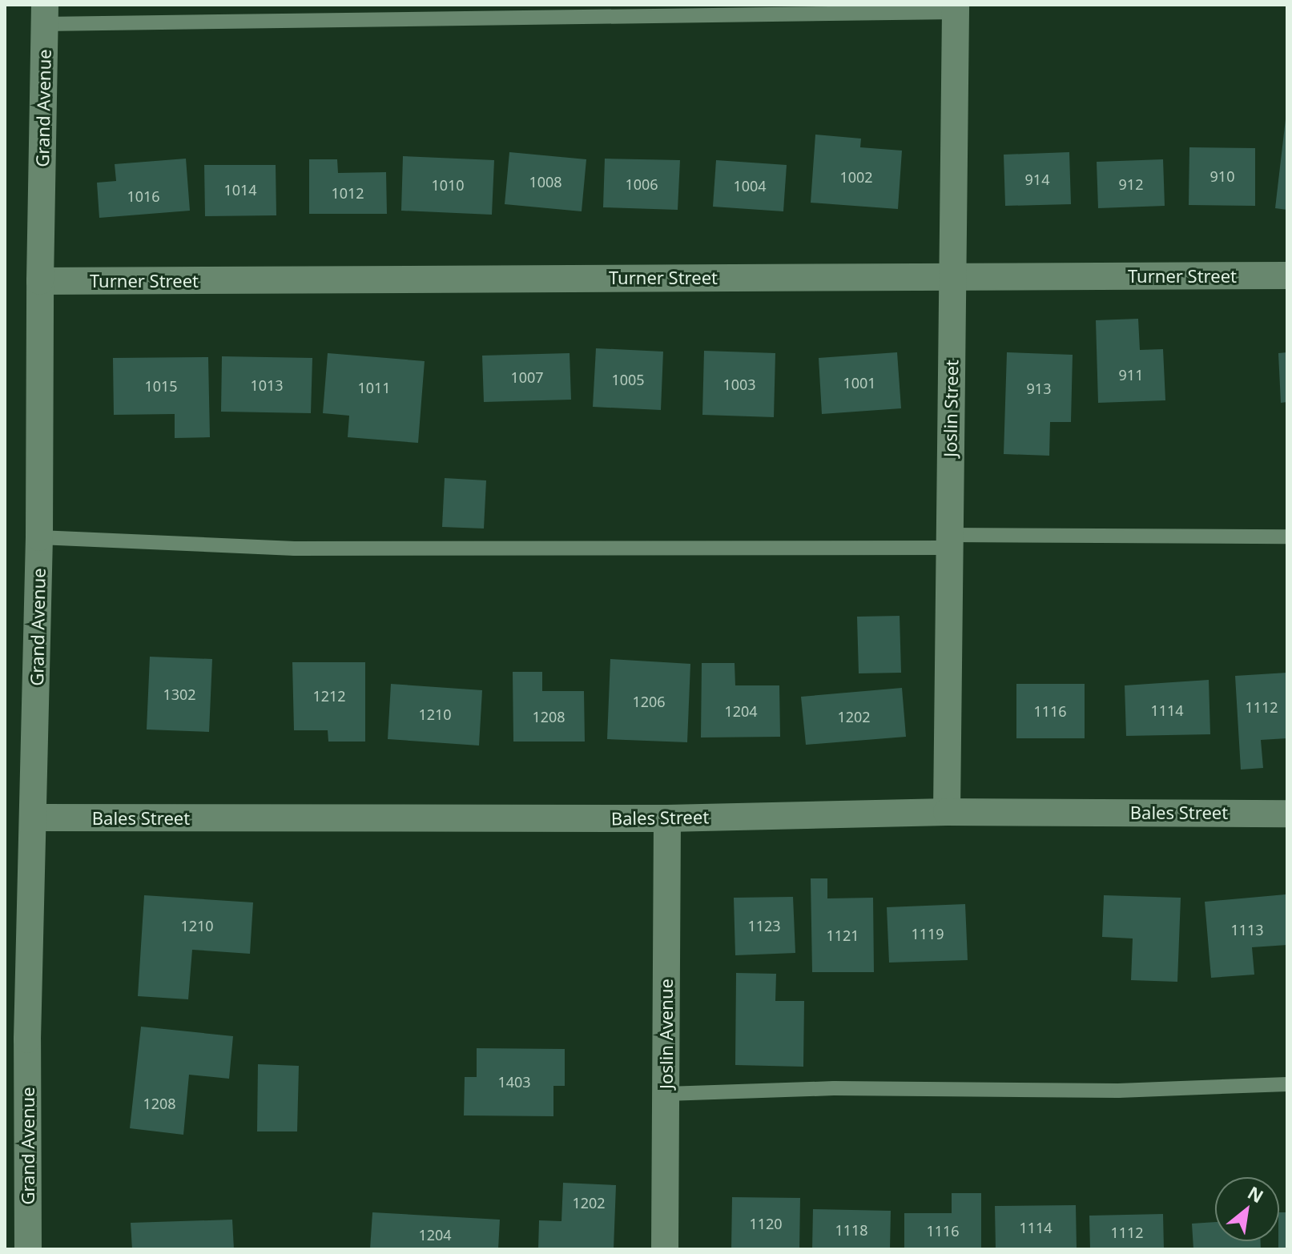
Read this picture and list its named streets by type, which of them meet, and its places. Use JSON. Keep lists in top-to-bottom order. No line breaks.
{"streets":{"street":["Grand Avenue","Turner Street","Joslin Street","Bales Street","Joslin Avenue"]},"crossings":[["Grand Avenue","Turner Street"],["Grand Avenue","Bales Street"],["Turner Street","Joslin Street"],["Joslin Street","Bales Street"],["Bales Street","Joslin Avenue"]],"house_numbers":["910","1002","914","1008","1006","912","1010","1004","1014","1012","1016","911","1007","1005","1001","1003","1013","1015","1011","913","1302","1212","1206","1112","1114","1204","1116","1210","1208","1202","1210","1123","1113","1119","1121","1403","1208","1202","1120","1114","1118","1116","1112","1204"],"north":"top right"}
